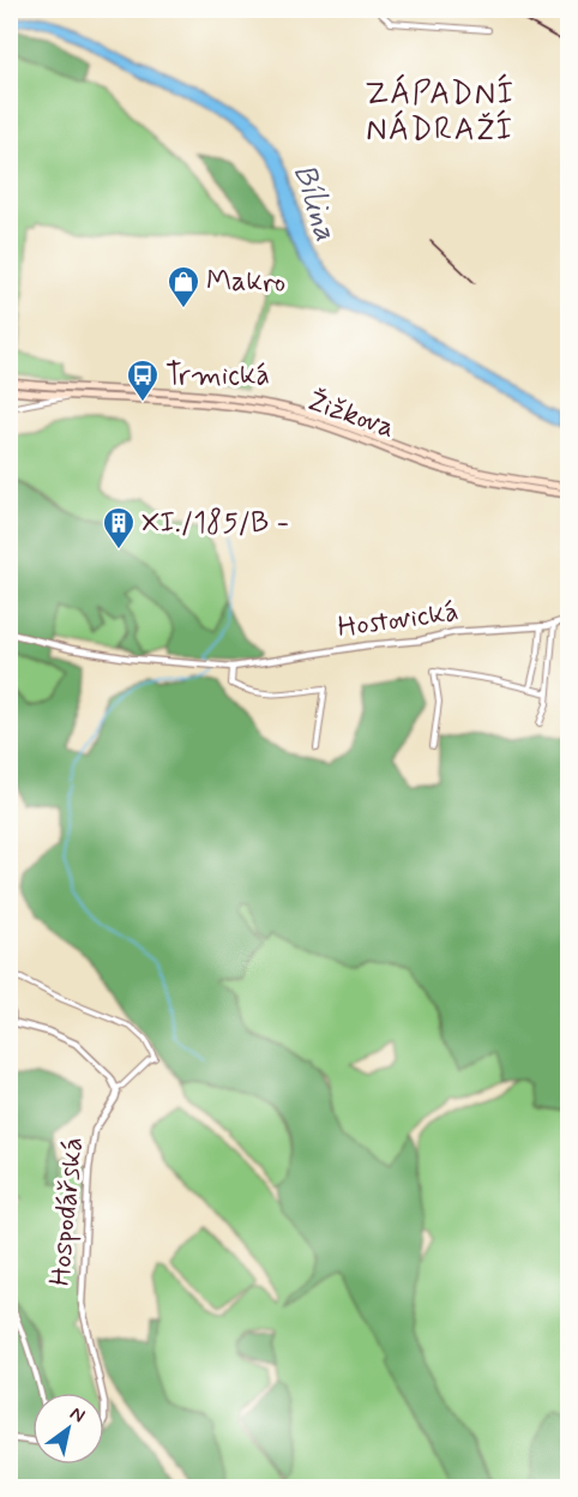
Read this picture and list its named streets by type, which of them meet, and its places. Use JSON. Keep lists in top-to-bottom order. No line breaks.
{"streets":{"main road":["Žižkova"],"street":["Hostovická","Hospodářská"]},"districts":["ZÁPADNÍ NÁDRAŽÍ"],"water":["Bílina"],"places":{"shop":["Makro"],"bus stop":["Trmická"],"building":["XI./185/B -"]},"north":"top right"}
